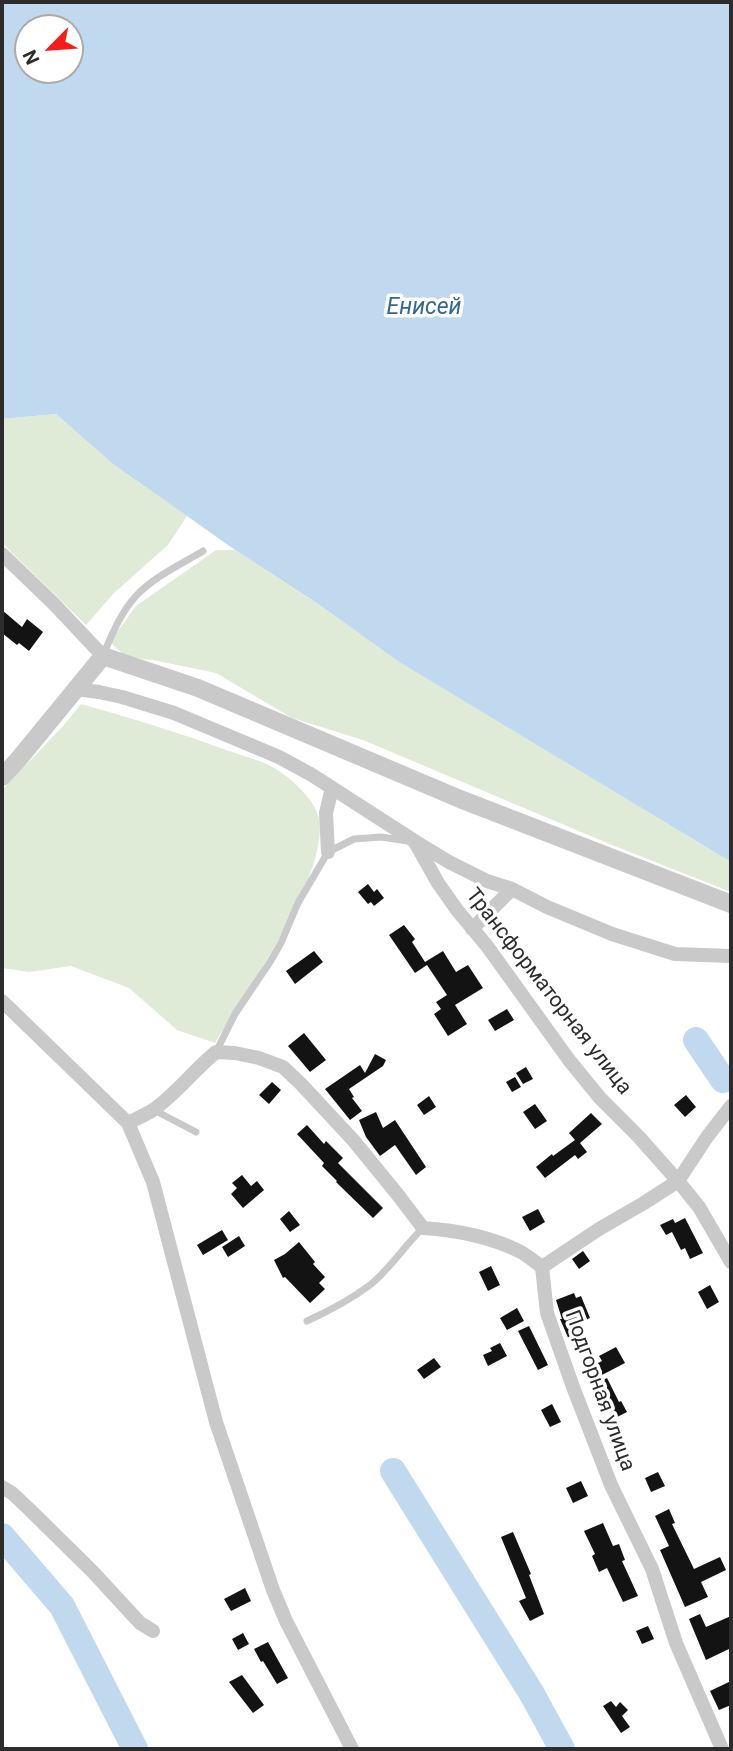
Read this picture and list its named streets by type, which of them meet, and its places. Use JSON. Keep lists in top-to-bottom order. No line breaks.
{"streets":{"street":["Трансформаторная улица","Подгорная улица"]},"water":["Енисей"],"north":"bottom left"}
